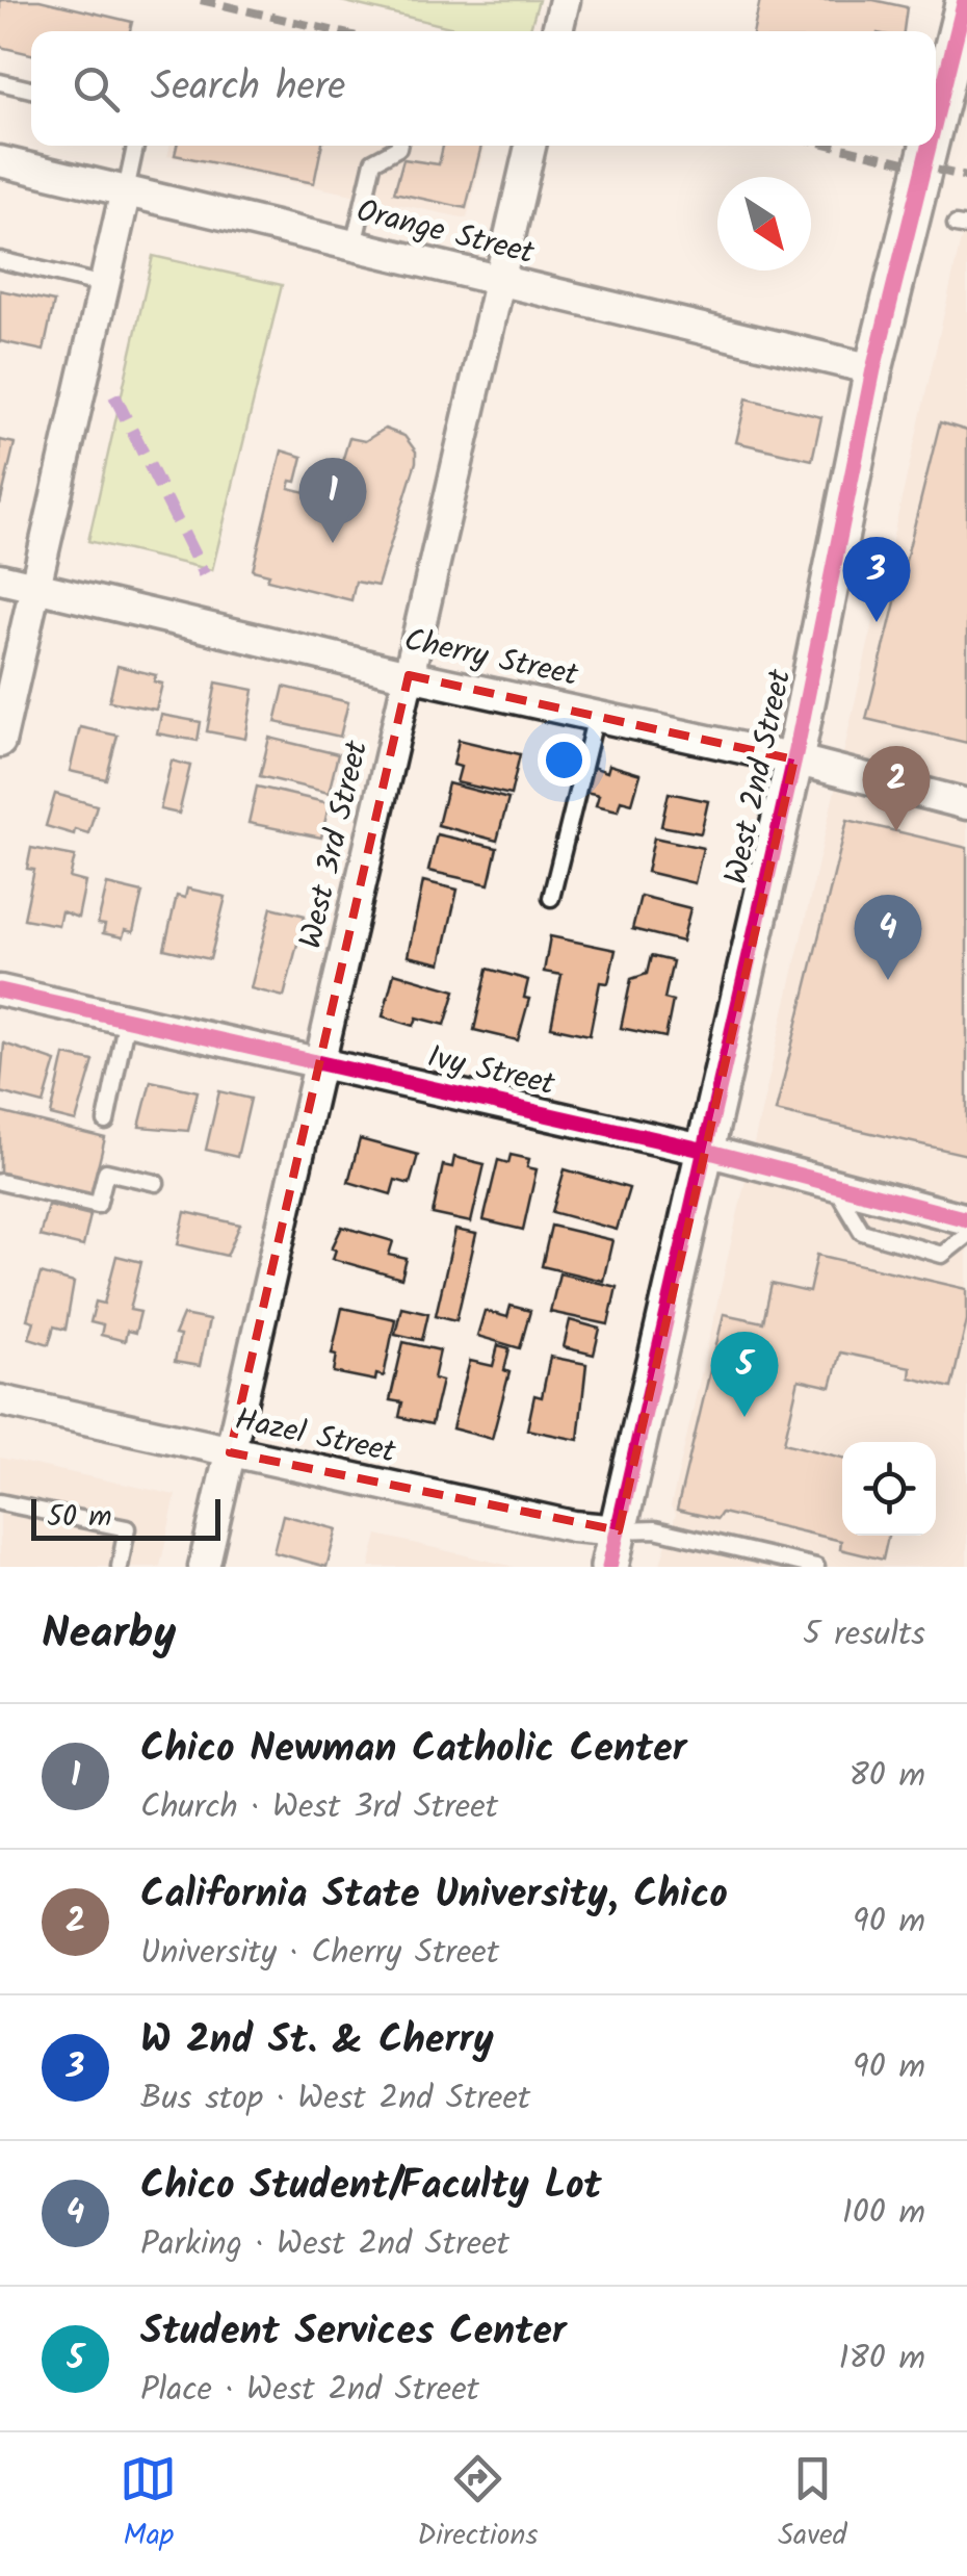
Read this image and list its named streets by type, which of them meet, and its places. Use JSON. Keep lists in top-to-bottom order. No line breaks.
{"streets":{"street":["Orange Street","Cherry Street","West 2nd Street","West 3rd Street","Ivy Street","Hazel Street"]},"crossings":[["Orange Street","West 2nd Street"],["Orange Street","West 3rd Street"],["Cherry Street","West 2nd Street"],["Cherry Street","West 3rd Street"],["West 2nd Street","Ivy Street"],["West 2nd Street","Hazel Street"],["West 3rd Street","Ivy Street"],["West 3rd Street","Hazel Street"]],"scale_bar":"50 m","north":"bottom right","page":{"search":"Search here","pins":["1","3","2","4","5"],"scale":"50 m","heading":["Nearby","5 results"],"list":[{"mark":"1","name":"Chico Newman Catholic Center","note":"Church · West 3rd Street","value":"80 m"},{"mark":"2","name":"California State University, Chico","note":"University · Cherry Street","value":"90 m"},{"mark":"3","name":"W 2nd St. & Cherry","note":"Bus stop · West 2nd Street","value":"90 m"},{"mark":"4","name":"Chico Student/Faculty Lot","note":"Parking · West 2nd Street","value":"100 m"},{"mark":"5","name":"Student Services Center","note":"Place · West 2nd Street","value":"180 m"}],"nav":["Map","Directions","Saved"]}}
